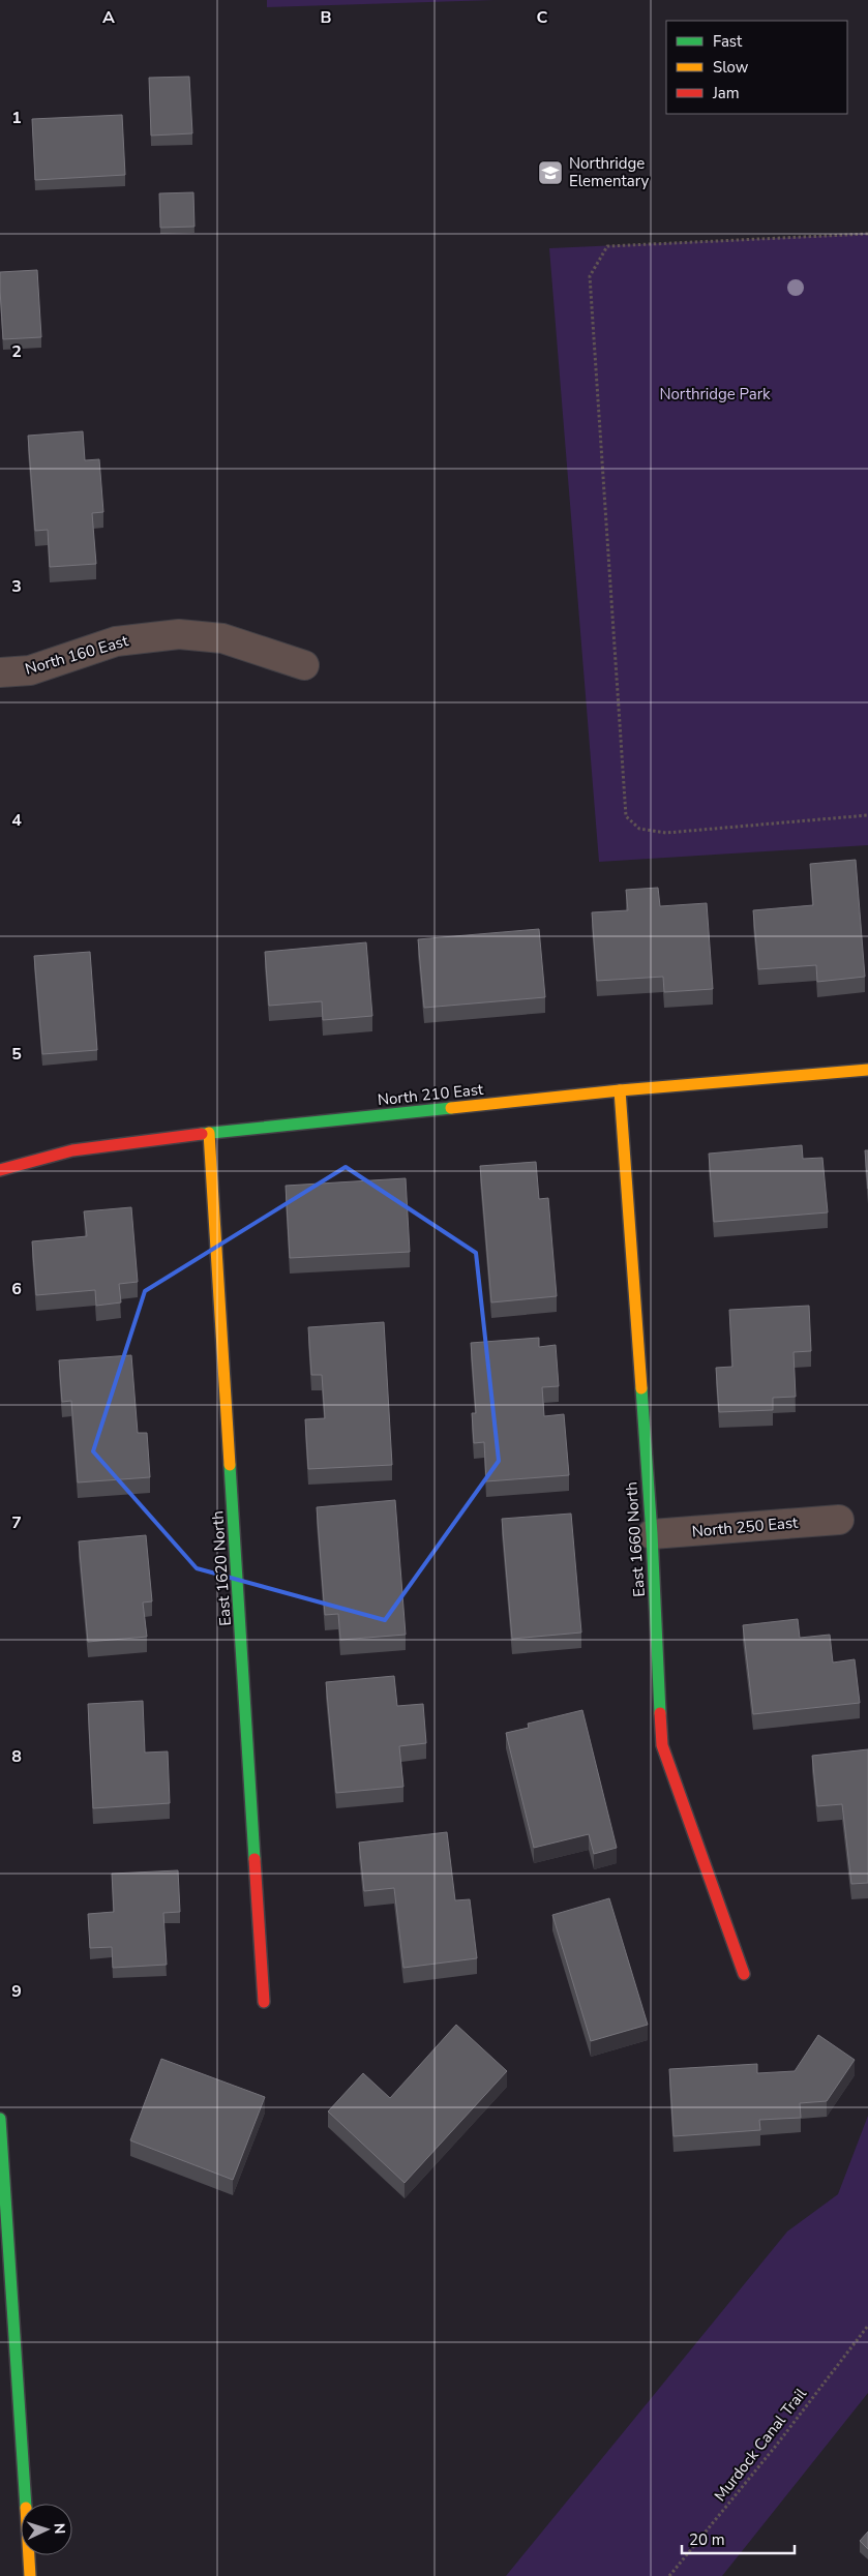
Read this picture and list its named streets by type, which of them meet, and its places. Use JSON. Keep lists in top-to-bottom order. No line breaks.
{"streets":{"street":["North 160 East","North 210 East","North 250 East","East 1660 North","East 1620 North"],"path":["Murdock Canal Trail"]},"crossings":[["North 210 East","East 1660 North"],["North 210 East","East 1620 North"],["North 250 East","East 1660 North"]],"parks":["Northridge Park"],"places":{"school or university":["Northridge Elementary"]},"legend":["Fast","Slow","Jam"],"scale_bar":"20 m","north":"right","grid":{"columns":["A","B","C"],"rows":["1","2","3","4","5","6","7","8","9"]}}
